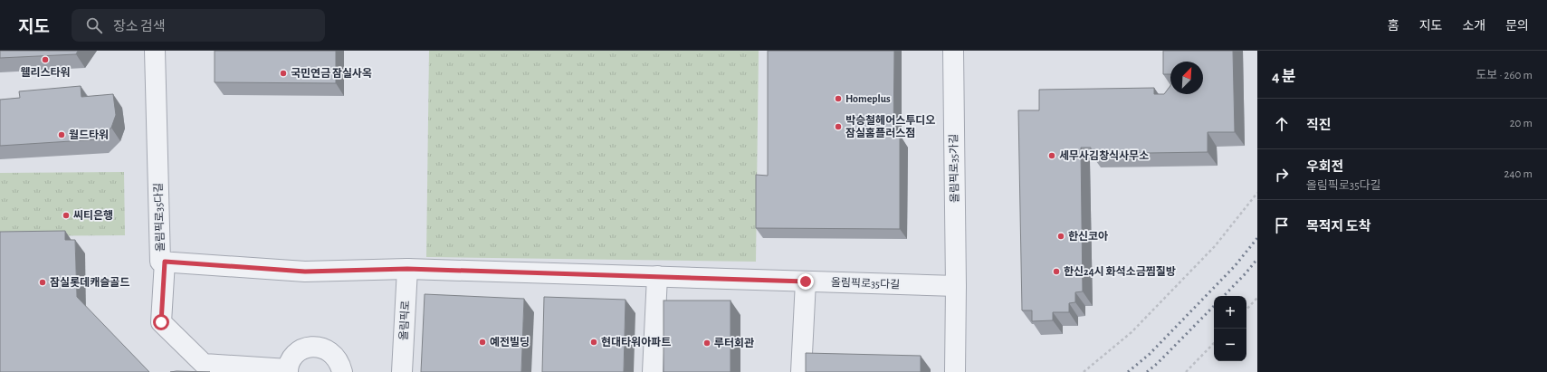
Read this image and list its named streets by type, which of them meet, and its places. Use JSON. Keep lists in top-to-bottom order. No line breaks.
{"streets":{"street":["올림픽로35가길","올림픽로35다길","올림픽로"]},"crossings":[["올림픽로35가길","올림픽로35다길"],["올림픽로35다길","올림픽로"]],"places":["웰리스타워","국민연금 잠실사옥","Homeplus","박승철헤어스투디오 잠실홈플러스점","월드타워","세무사김창식사무소","씨티은행","한신코아","한신24시 화석소금찜질방","잠실롯데캐슬골드","예전빌딩","현대타워아파트","루터회관"],"north":"top right","page":{"header":"지도","search":"장소 검색","nav":["홈","지도","소개","문의"],"heading":["4 분","도보 · 260 m"],"list":[["직진","20 m"],["우회전","올림픽로35다길","240 m"],"목적지 도착"],"map_buttons":["+","−"]}}
